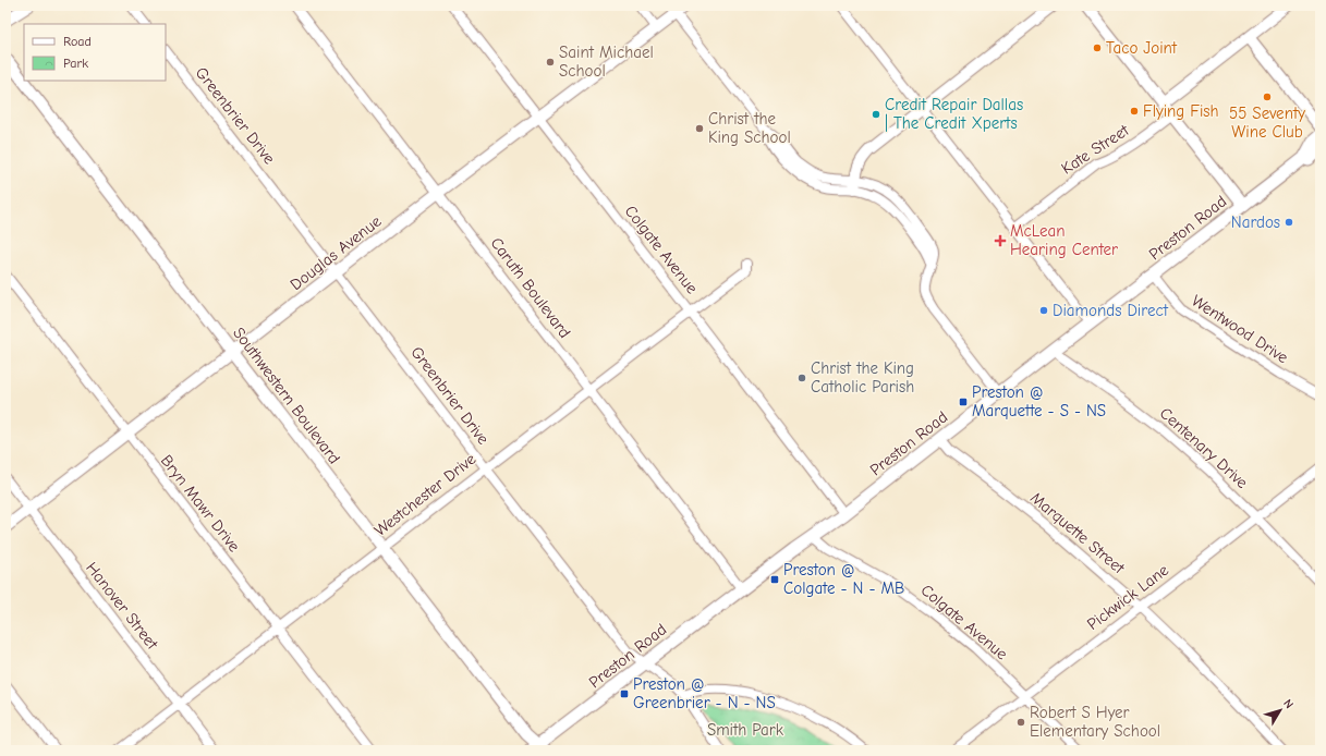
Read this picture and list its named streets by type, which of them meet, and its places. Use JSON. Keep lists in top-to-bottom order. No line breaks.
{"streets":{"main road":["Preston Road"],"street":["Greenbrier Drive","Kate Street","Colgate Avenue","Douglas Avenue","Caruth Boulevard","Wentwood Drive","Southwestern Boulevard","Centenary Drive","Westchester Drive","Bryn Mawr Drive","Marquette Street","Pickwick Lane","Hanover Street"]},"crossings":[["Greenbrier Drive","Preston Road"],["Greenbrier Drive","Douglas Avenue"],["Greenbrier Drive","Westchester Drive"],["Preston Road","Colgate Avenue"],["Preston Road","Caruth Boulevard"],["Preston Road","Wentwood Drive"],["Preston Road","Southwestern Boulevard"],["Preston Road","Centenary Drive"],["Preston Road","Marquette Street"],["Colgate Avenue","Douglas Avenue"],["Colgate Avenue","Westchester Drive"],["Colgate Avenue","Pickwick Lane"],["Douglas Avenue","Caruth Boulevard"],["Douglas Avenue","Southwestern Boulevard"],["Douglas Avenue","Bryn Mawr Drive"],["Douglas Avenue","Hanover Street"],["Caruth Boulevard","Westchester Drive"],["Southwestern Boulevard","Westchester Drive"],["Centenary Drive","Pickwick Lane"],["Westchester Drive","Bryn Mawr Drive"],["Westchester Drive","Hanover Street"],["Marquette Street","Pickwick Lane"]],"parks":["Smith Park"],"places":{"other":["Taco Joint","Saint Michael School","55 Seventy Wine Club","Flying Fish","Credit Repair Dallas | The Credit Xperts","Christ the King School","Nardos","Diamonds Direct","Christ the King Catholic Parish","Robert S Hyer Elementary School"],"health":["McLean Hearing Center"],"transit":["Preston @ Marquette - S - NS","Preston @ Colgate - N - MB","Preston @ Greenbrier - N - NS"]},"legend":["Road","Park"],"north":"top right"}
